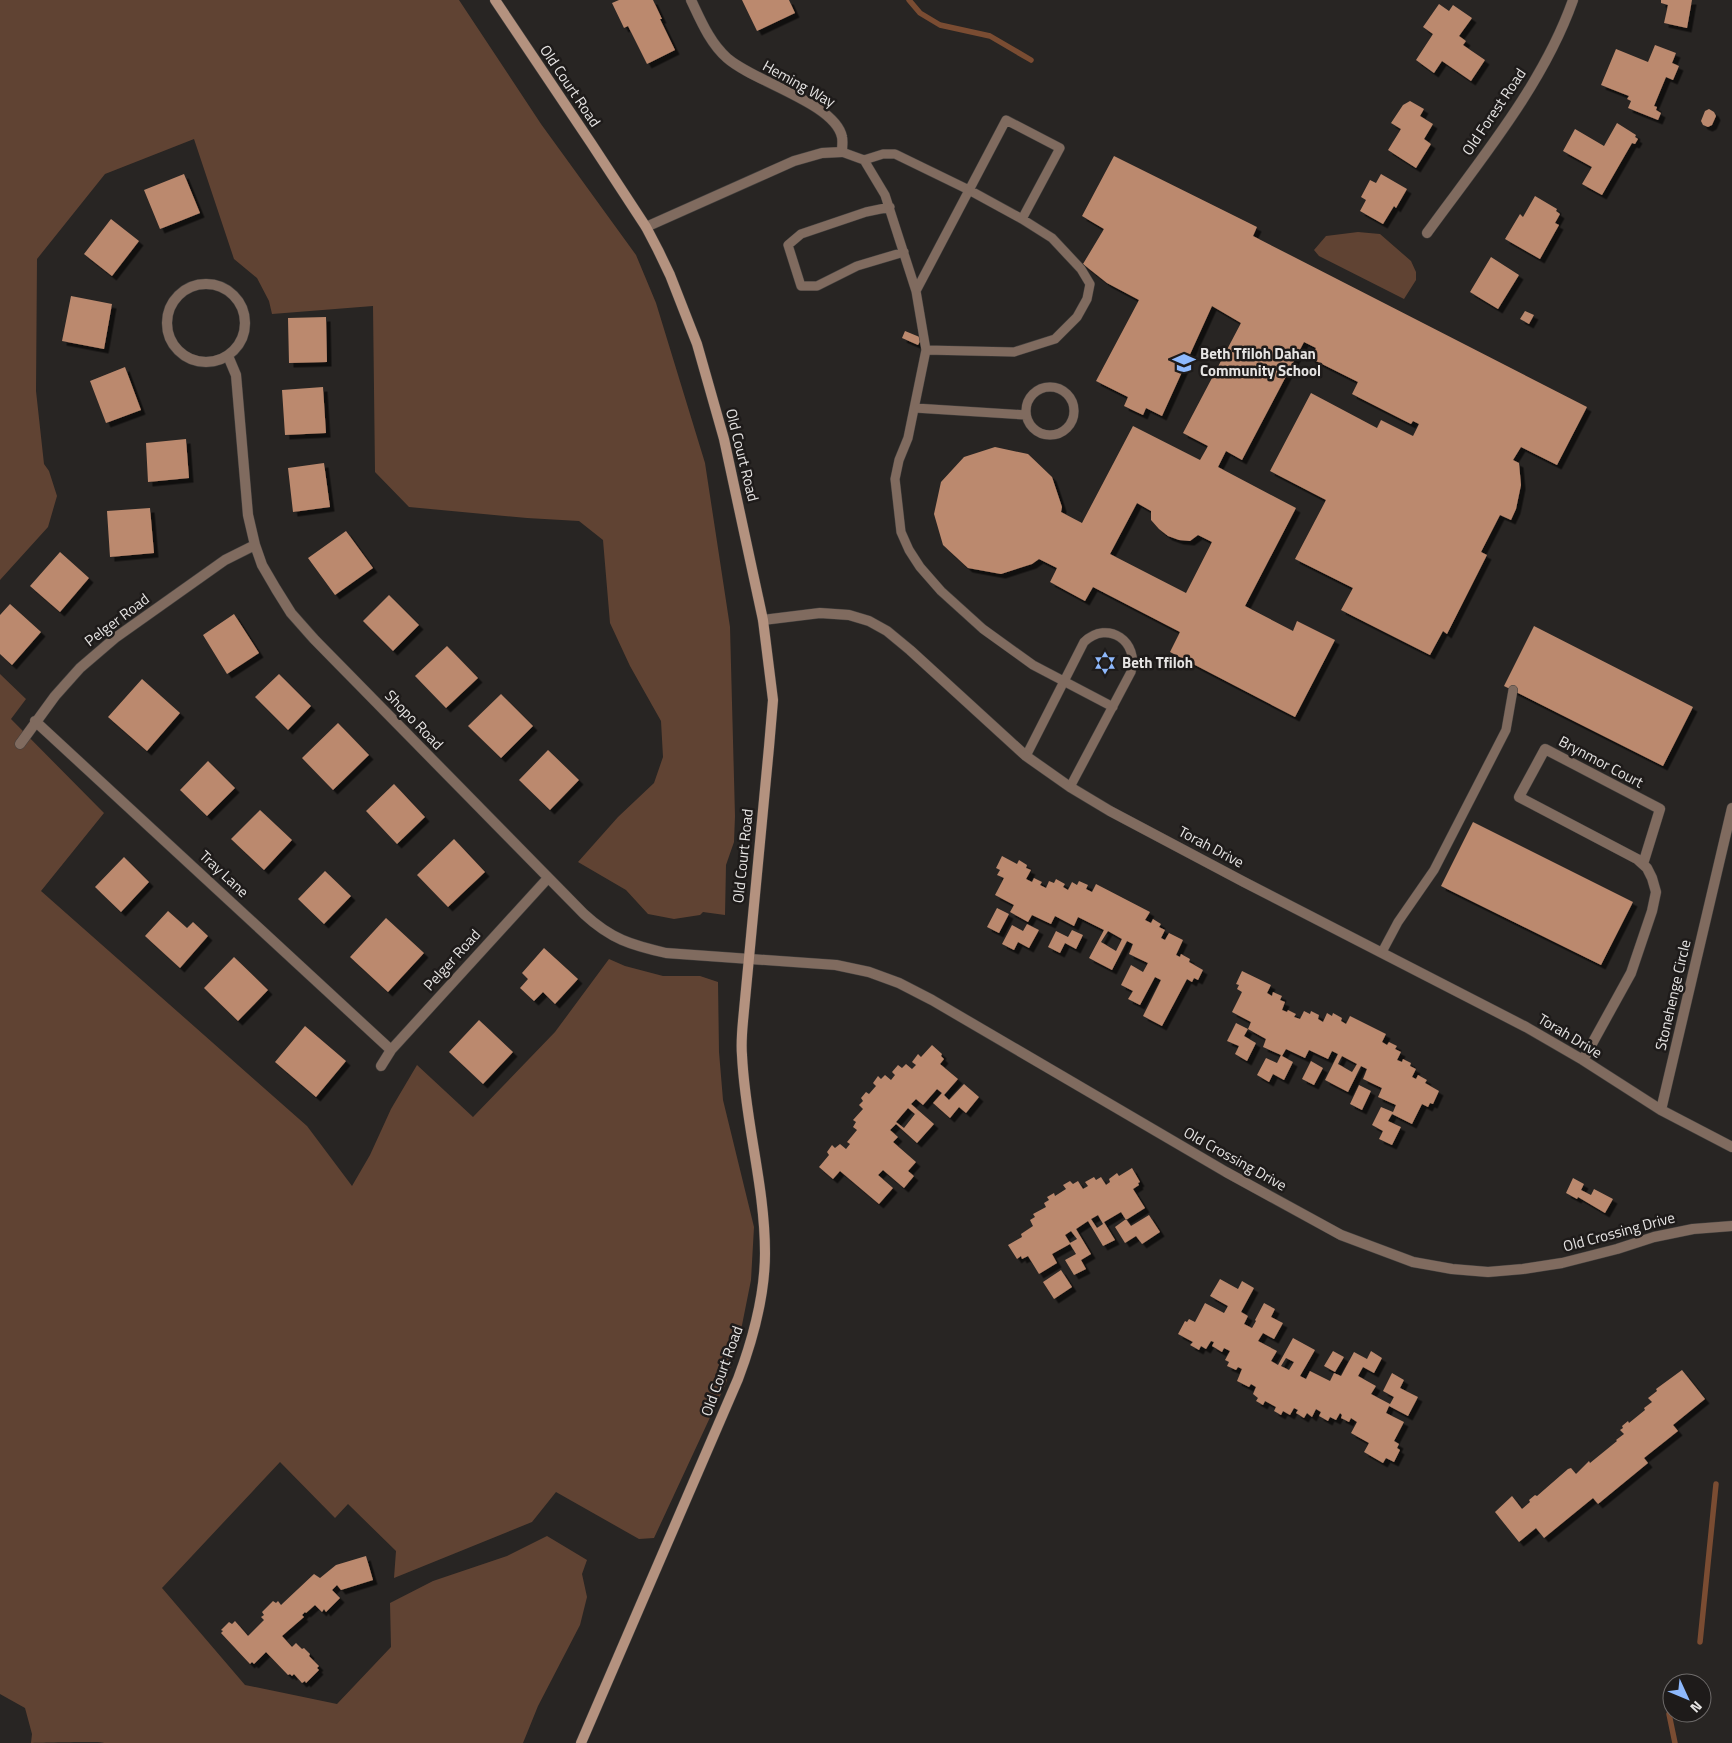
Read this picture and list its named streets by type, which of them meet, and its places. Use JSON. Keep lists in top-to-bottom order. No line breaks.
{"streets":{"main road":["Old Court Road"],"street":["Heming Way","Old Forest Road","Pelger Road","Shopo Road","Brynmor Court","Torah Drive","Tray Lane","Stonehenge Circle","Old Crossing Drive"]},"crossings":[["Old Court Road","Shopo Road"],["Old Court Road","Torah Drive"],["Old Court Road","Old Crossing Drive"],["Pelger Road","Shopo Road"],["Pelger Road","Tray Lane"],["Shopo Road","Old Crossing Drive"],["Torah Drive","Stonehenge Circle"]],"places":{"school or university":["Beth Tfiloh Dahan Community School"],"synagogue":["Beth Tfiloh"]},"north":"bottom right"}
